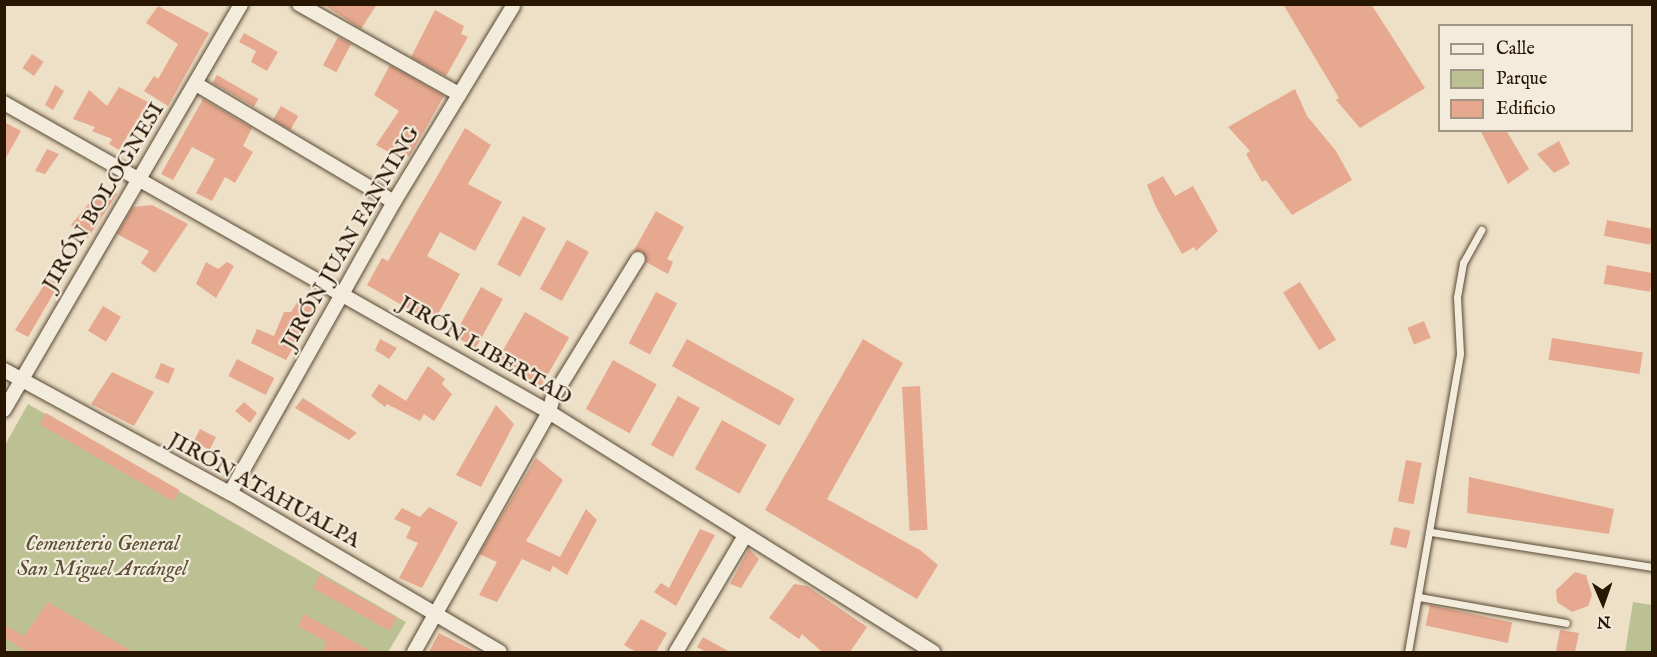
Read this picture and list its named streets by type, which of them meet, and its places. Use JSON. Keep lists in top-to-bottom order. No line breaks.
{"streets":{"street":["JIRÓN BOLOGNESI","JIRÓN JUAN FANNING","JIRÓN LIBERTAD","JIRÓN ATAHUALPA"]},"crossings":[["JIRÓN BOLOGNESI","JIRÓN LIBERTAD"],["JIRÓN BOLOGNESI","JIRÓN ATAHUALPA"],["JIRÓN JUAN FANNING","JIRÓN LIBERTAD"],["JIRÓN JUAN FANNING","JIRÓN ATAHUALPA"]],"parks":["Cementerio General San Miguel Arcángel"],"legend":["Calle","Parque","Edificio"],"north":"bottom"}
